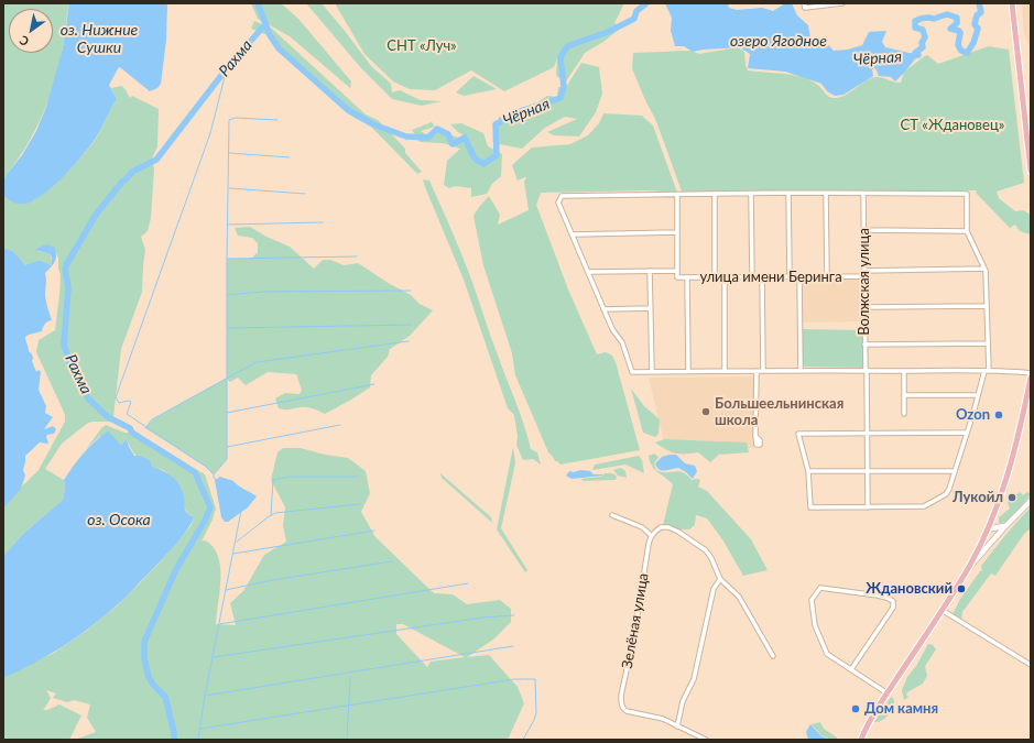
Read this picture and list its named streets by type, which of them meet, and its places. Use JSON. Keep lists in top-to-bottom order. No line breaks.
{"streets":{"street":["улица имени Беринга","Волжская улица","Зелёная улица"]},"crossings":[["улица имени Беринга","Волжская улица"]],"water":["оз. Нижние Сушки","озеро Ягодное","Рахма","Чёрная","оз. Осока"],"parks":["СНТ «Луч»","СТ «Ждановец»"],"places":["Большеельнинская школа","Ozon","Лукойл","Ждановский","Дом камня"],"north":"bottom left"}
